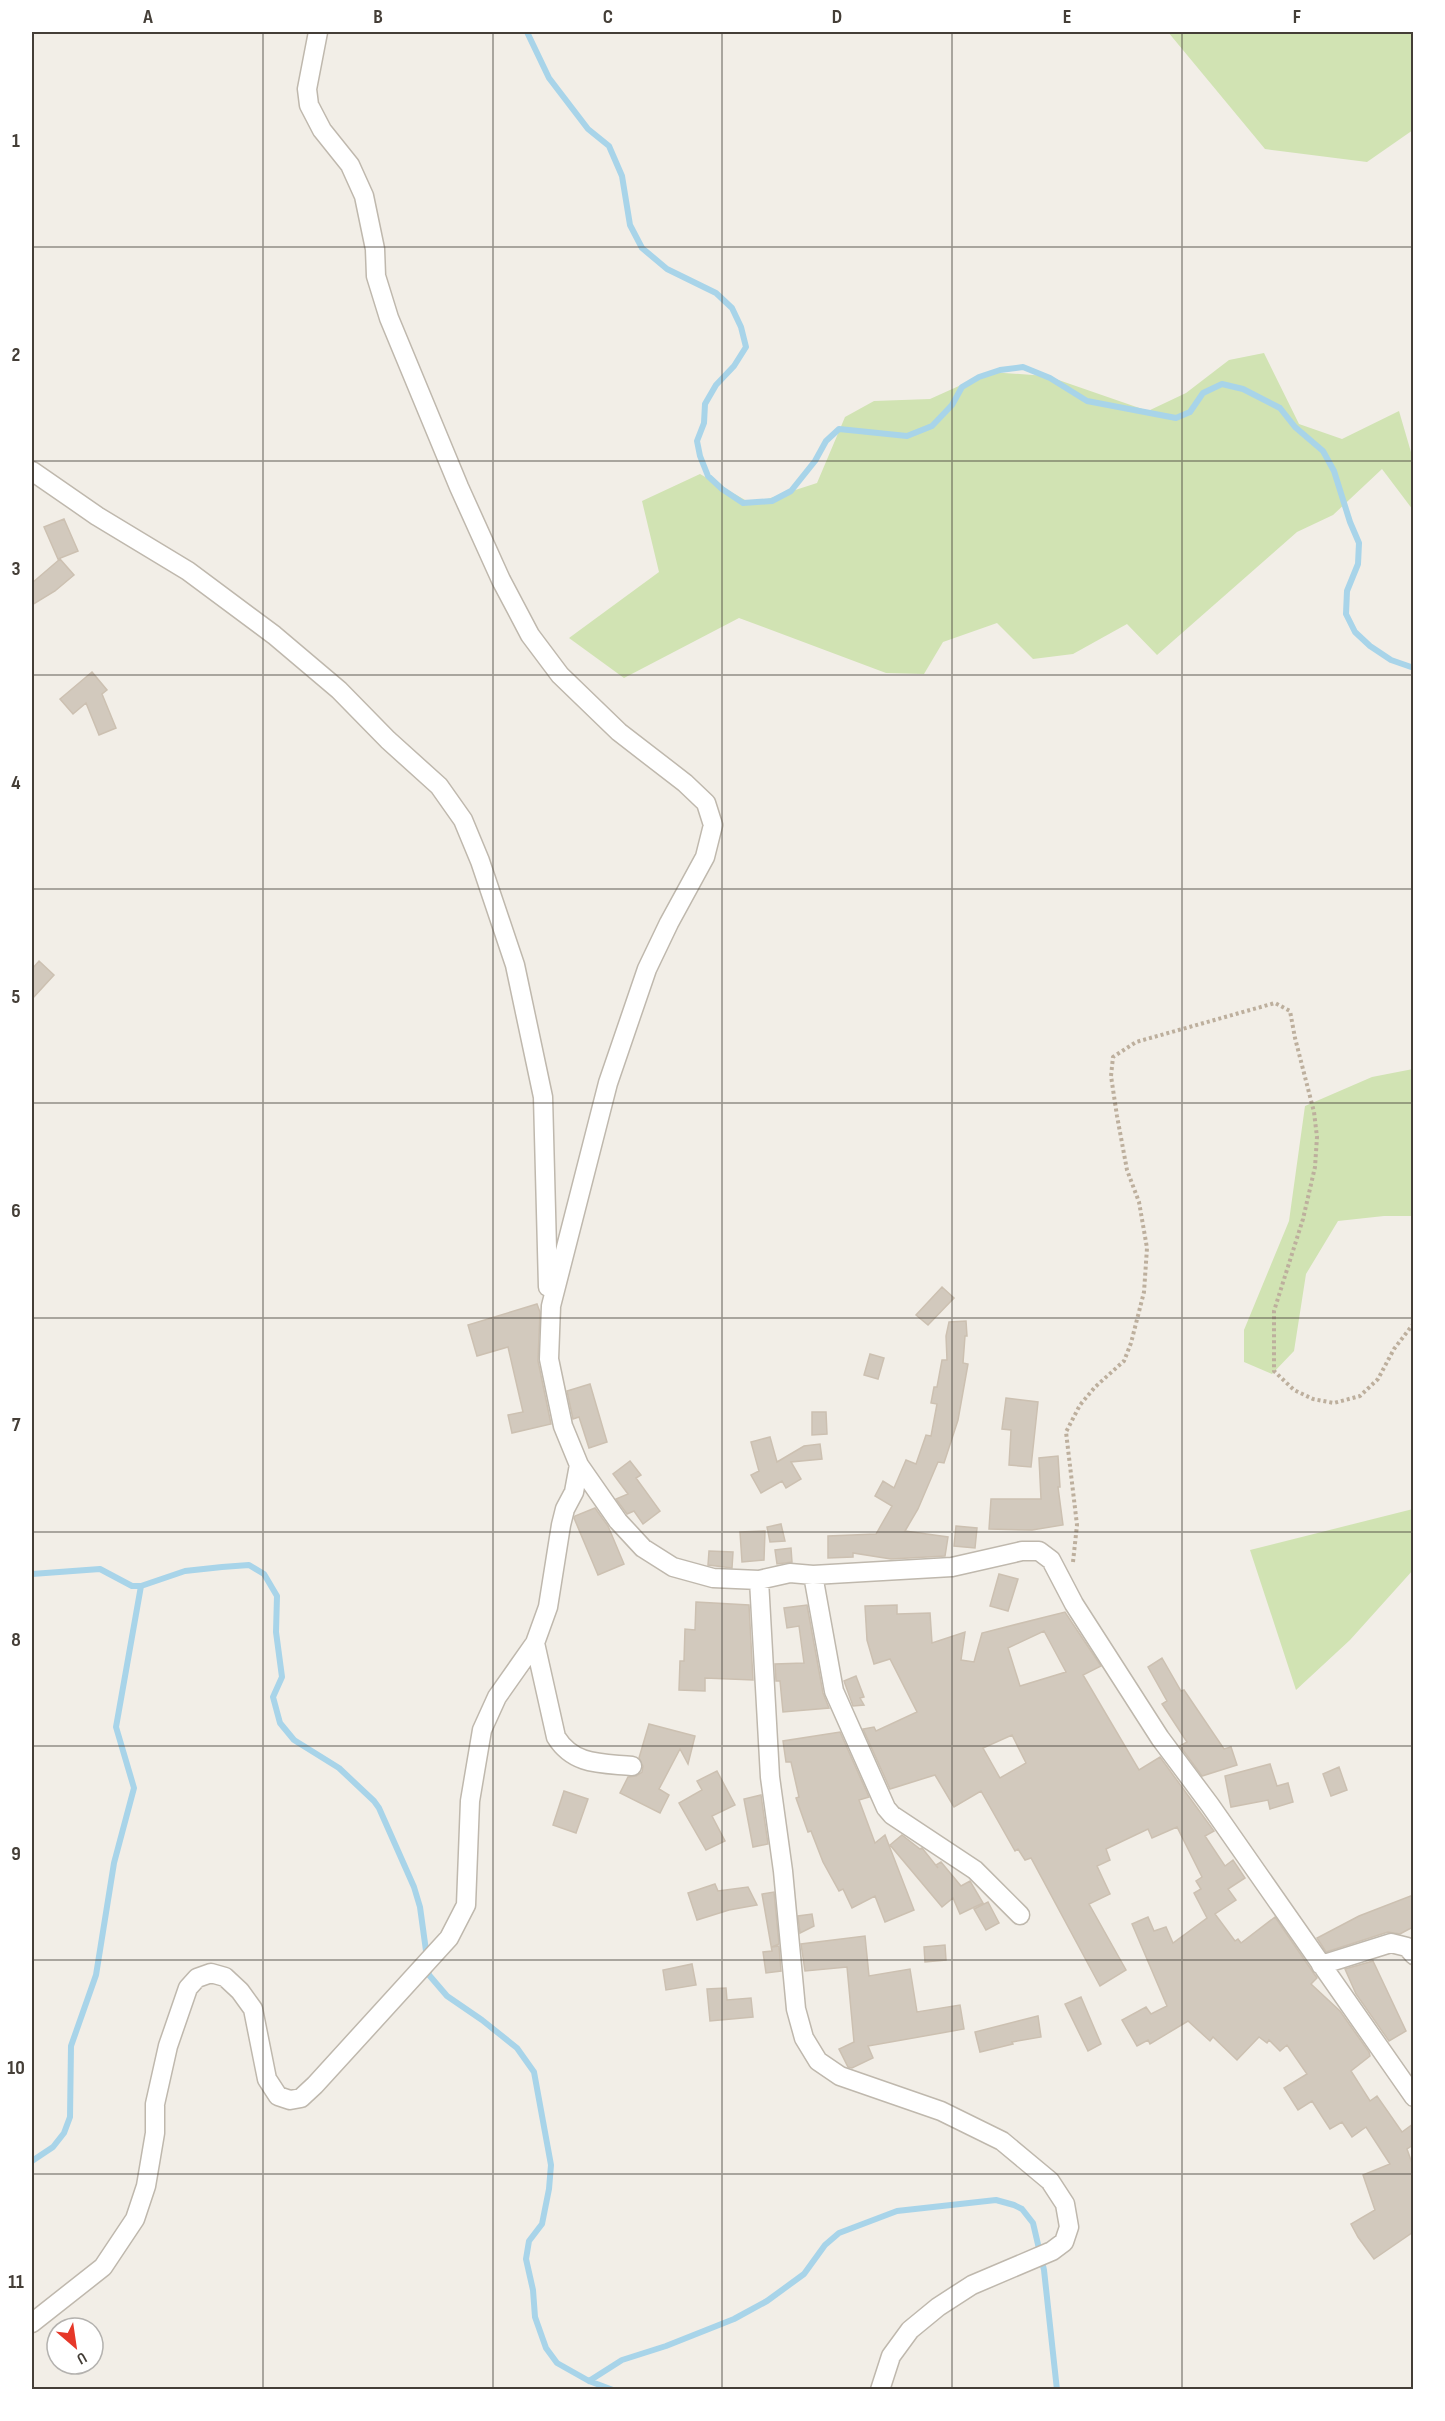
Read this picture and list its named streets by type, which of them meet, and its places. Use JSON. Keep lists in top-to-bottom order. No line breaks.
{"north":"bottom right","grid":{"columns":["A","B","C","D","E","F"],"rows":["1","2","3","4","5","6","7","8","9","10","11"]}}
